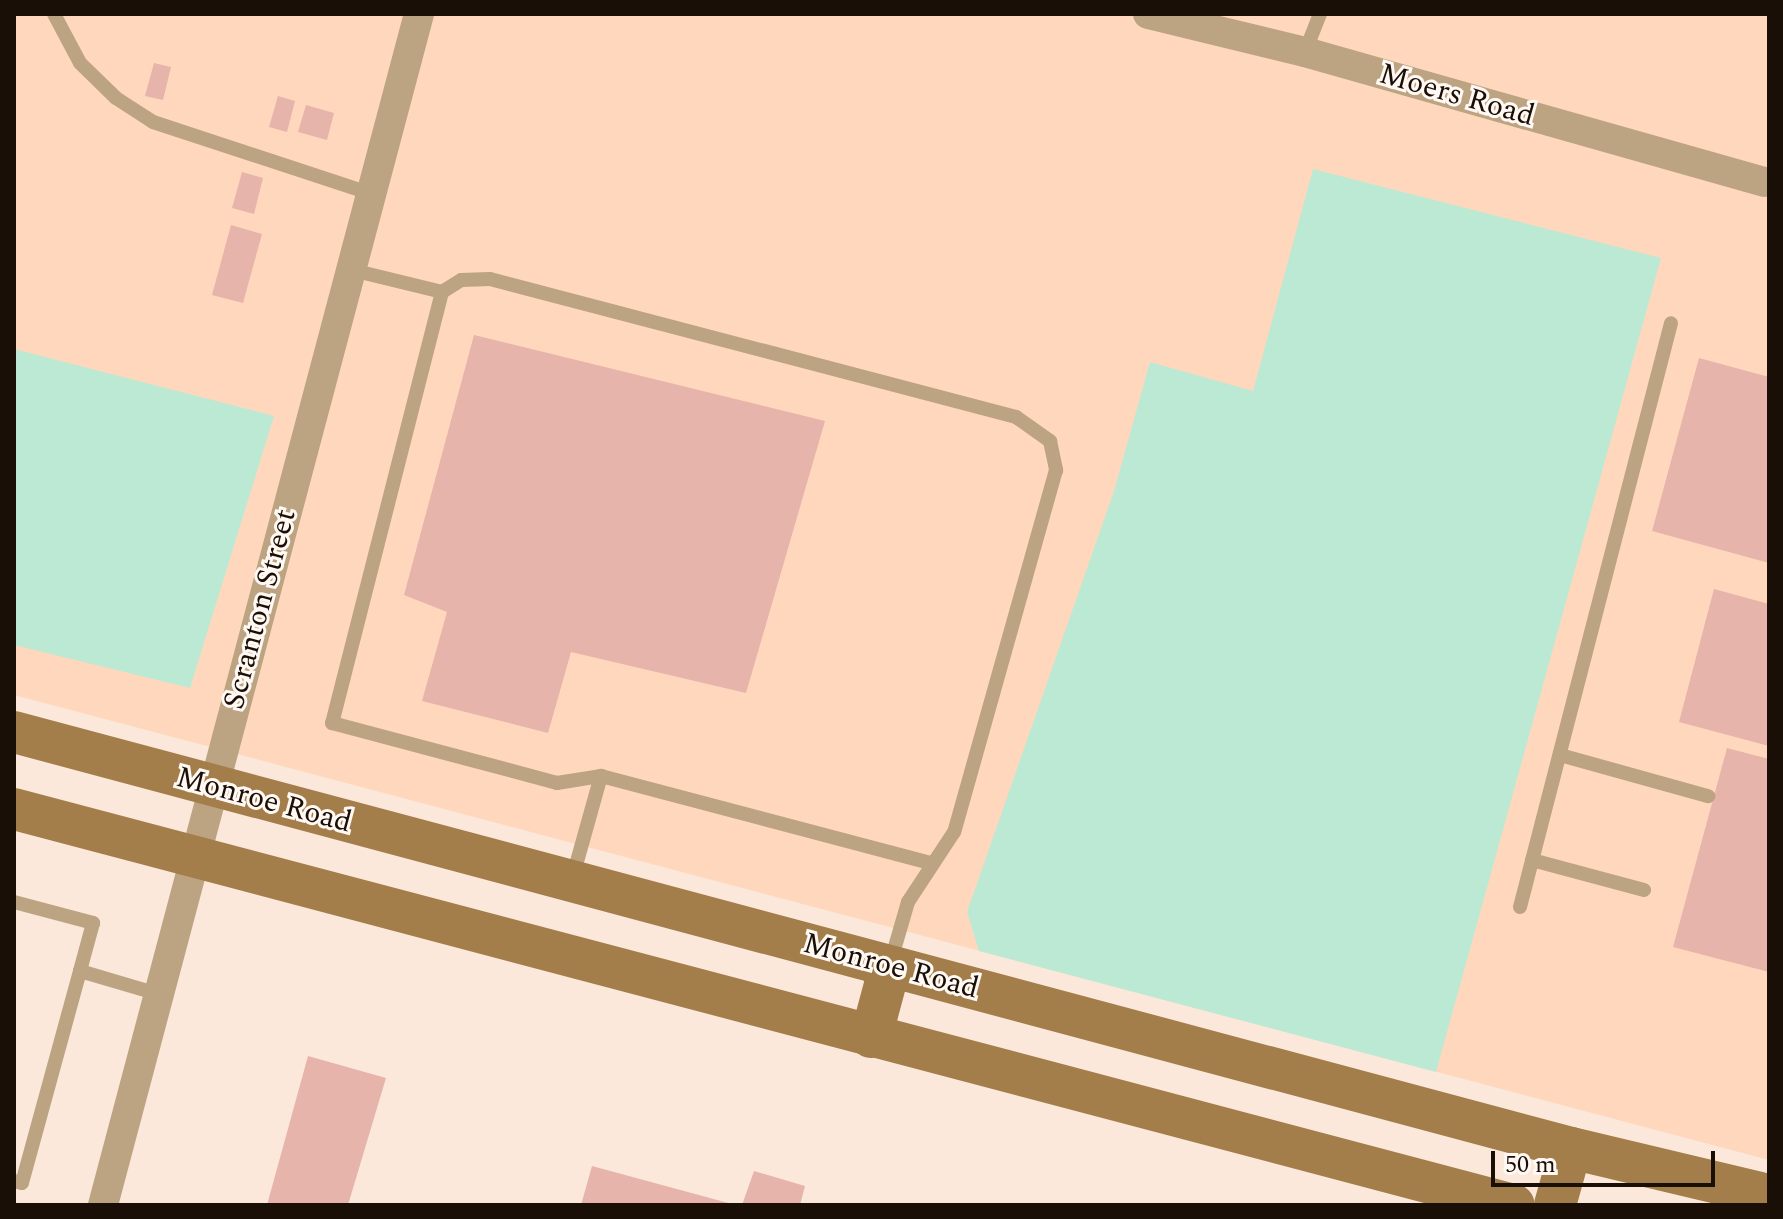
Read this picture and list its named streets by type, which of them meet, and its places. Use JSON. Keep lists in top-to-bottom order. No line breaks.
{"streets":{"main road":["Monroe Road"],"street":["Moers Road","Scranton Street"]},"crossings":[["Scranton Street","Monroe Road"]],"scale_bar":"50 m"}
